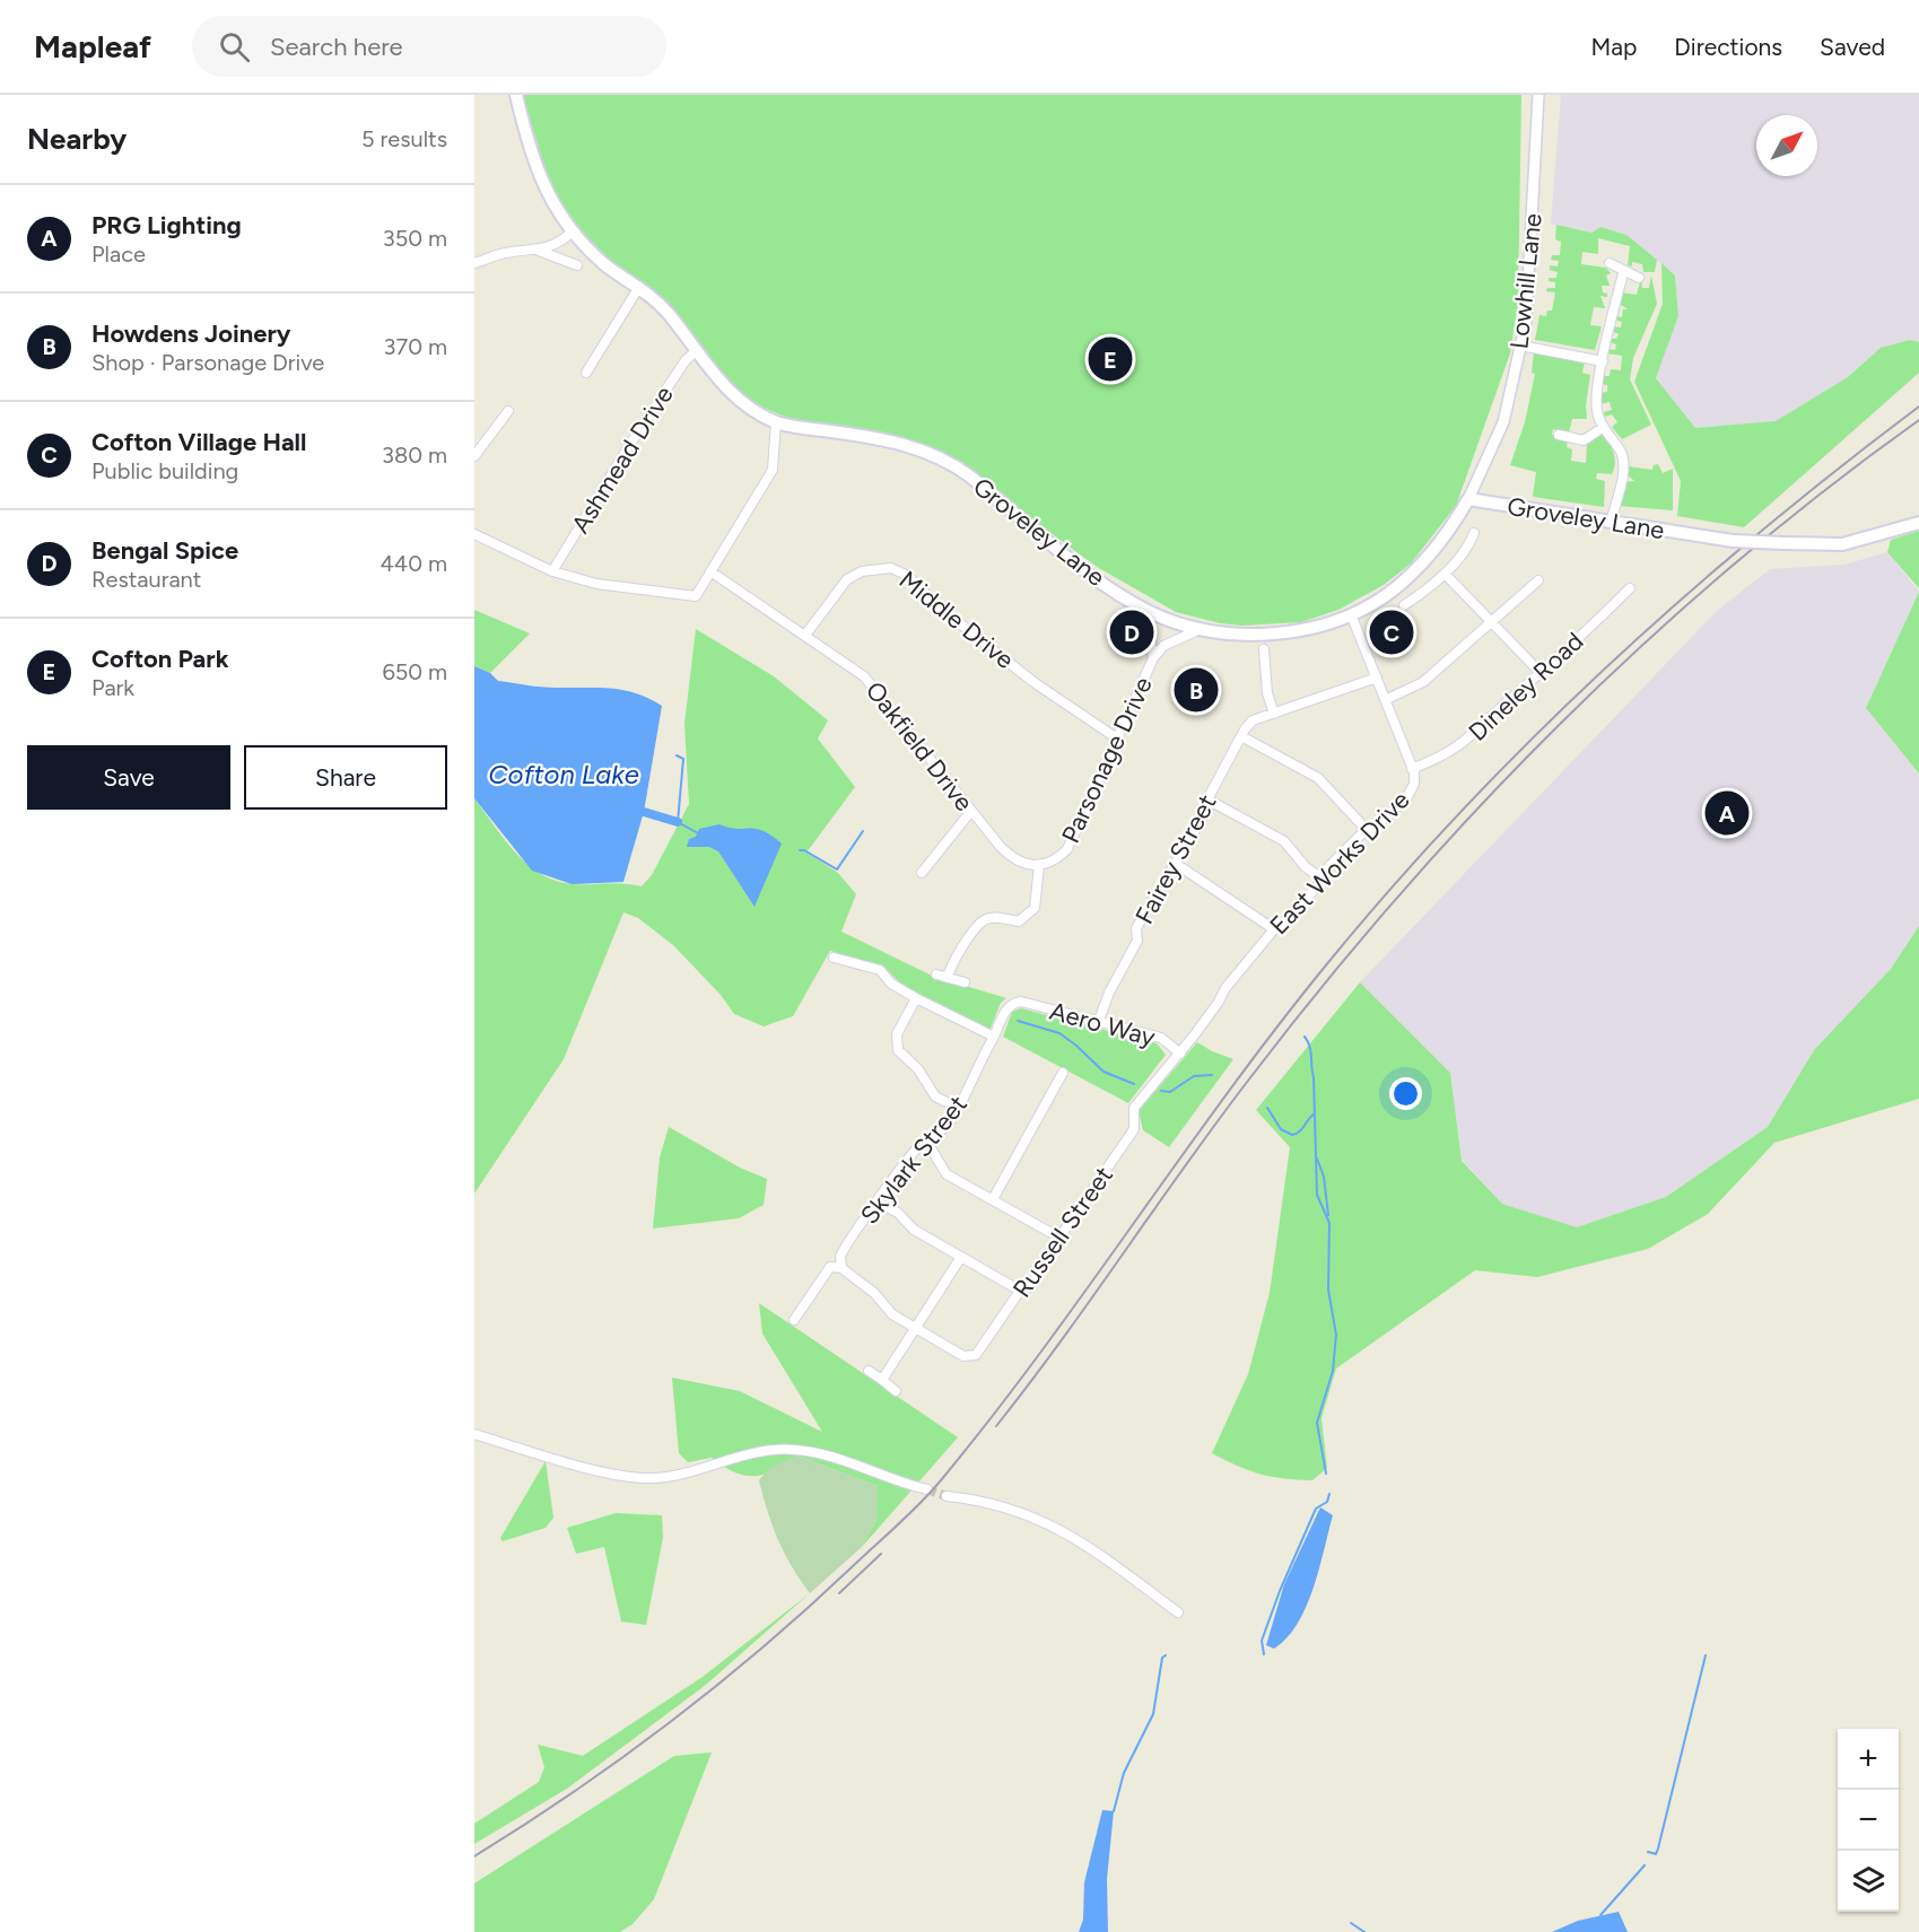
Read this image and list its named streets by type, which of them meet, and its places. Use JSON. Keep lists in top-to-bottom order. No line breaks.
{"streets":{"main road":["Groveley Lane"],"street":["Lowhill Lane","Ashmead Drive","Middle Drive","Dineley Road","Oakfield Drive","Parsonage Drive","Fairey Street","East Works Drive","Aero Way","Skylark Street","Russell Street"]},"crossings":[["Lowhill Lane","Groveley Lane"],["Ashmead Drive","Groveley Lane"],["Groveley Lane","Parsonage Drive"],["Groveley Lane","East Works Drive"],["Middle Drive","Oakfield Drive"],["Middle Drive","Parsonage Drive"],["Dineley Road","East Works Drive"],["Oakfield Drive","Parsonage Drive"],["Fairey Street","East Works Drive"],["Fairey Street","Aero Way"],["East Works Drive","Aero Way"],["East Works Drive","Russell Street"],["Aero Way","Skylark Street"],["Aero Way","Russell Street"]],"water":["Cofton Lake"],"north":"top right","page":{"header":"Mapleaf","search":"Search here","nav":["Map","Directions","Saved"],"heading":["Nearby","5 results"],"list":[{"mark":"A","name":"PRG Lighting","note":"Place","value":"350 m"},{"mark":"B","name":"Howdens Joinery","note":"Shop · Parsonage Drive","value":"370 m"},{"mark":"C","name":"Cofton Village Hall","note":"Public building","value":"380 m"},{"mark":"D","name":"Bengal Spice","note":"Restaurant","value":"440 m"},{"mark":"E","name":"Cofton Park","note":"Park","value":"650 m"}],"pins":["E","C","D","B","A"],"buttons":["Save","Share"],"map_buttons":["+","−"]}}
